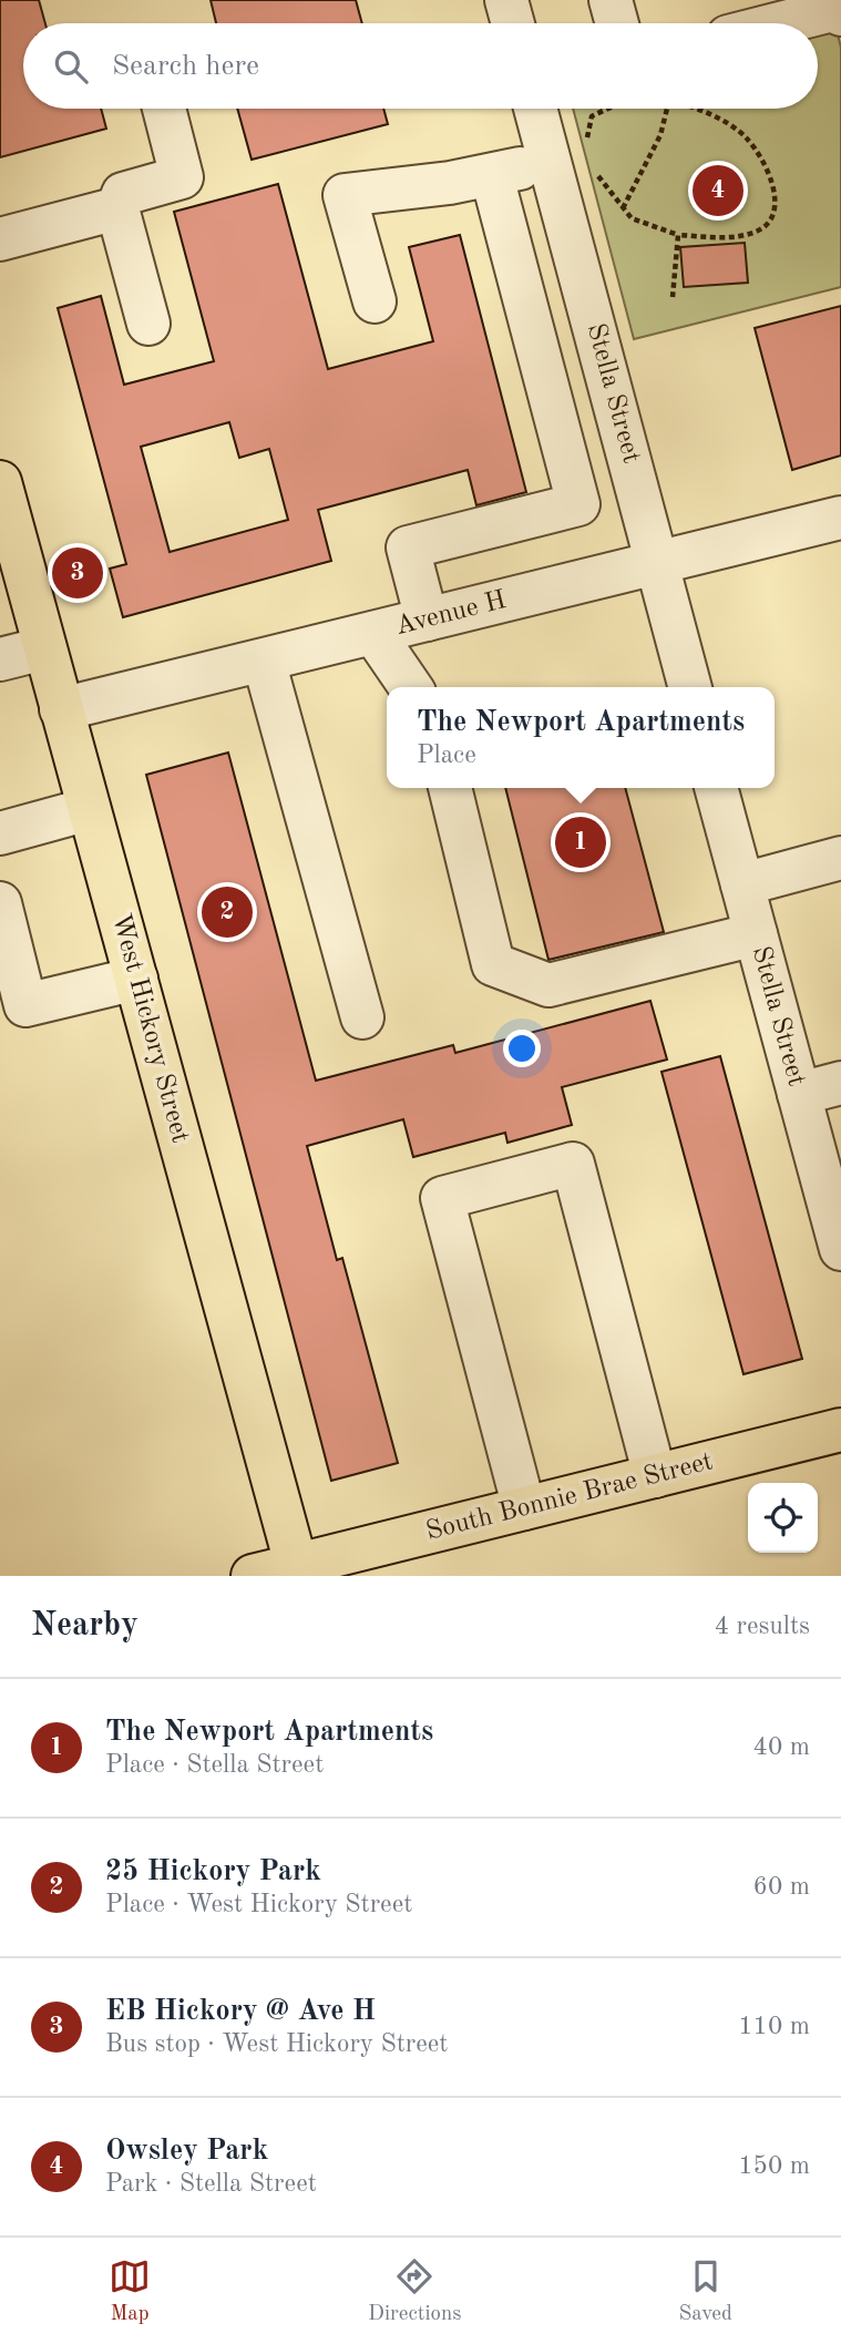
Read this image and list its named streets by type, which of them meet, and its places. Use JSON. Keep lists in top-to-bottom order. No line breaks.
{"streets":{"main road":["West Hickory Street","South Bonnie Brae Street"],"street":["Stella Street","Avenue H"]},"crossings":[["Stella Street","Avenue H"],["Avenue H","West Hickory Street"],["West Hickory Street","South Bonnie Brae Street"]],"page":{"search":"Search here","pins":["4","3","1","2"],"popup":["The Newport Apartments","Place"],"heading":["Nearby","4 results"],"list":[{"mark":"1","name":"The Newport Apartments","note":"Place · Stella Street","value":"40 m"},{"mark":"2","name":"25 Hickory Park","note":"Place · West Hickory Street","value":"60 m"},{"mark":"3","name":"EB Hickory @ Ave H","note":"Bus stop · West Hickory Street","value":"110 m"},{"mark":"4","name":"Owsley Park","note":"Park · Stella Street","value":"150 m"}],"nav":["Map","Directions","Saved"]}}
